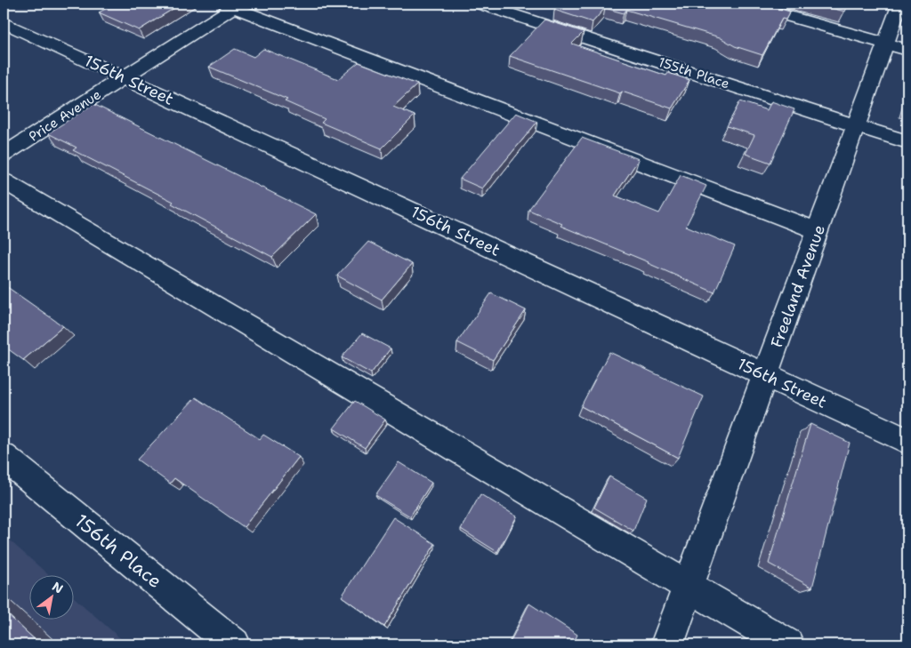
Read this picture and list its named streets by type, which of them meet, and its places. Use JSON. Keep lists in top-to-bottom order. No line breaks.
{"streets":{"street":["155th Place","156th Street","Price Avenue","Freeland Avenue","156th Place"]},"crossings":[["155th Place","Freeland Avenue"],["156th Street","Price Avenue"],["156th Street","Freeland Avenue"]],"north":"top right"}
